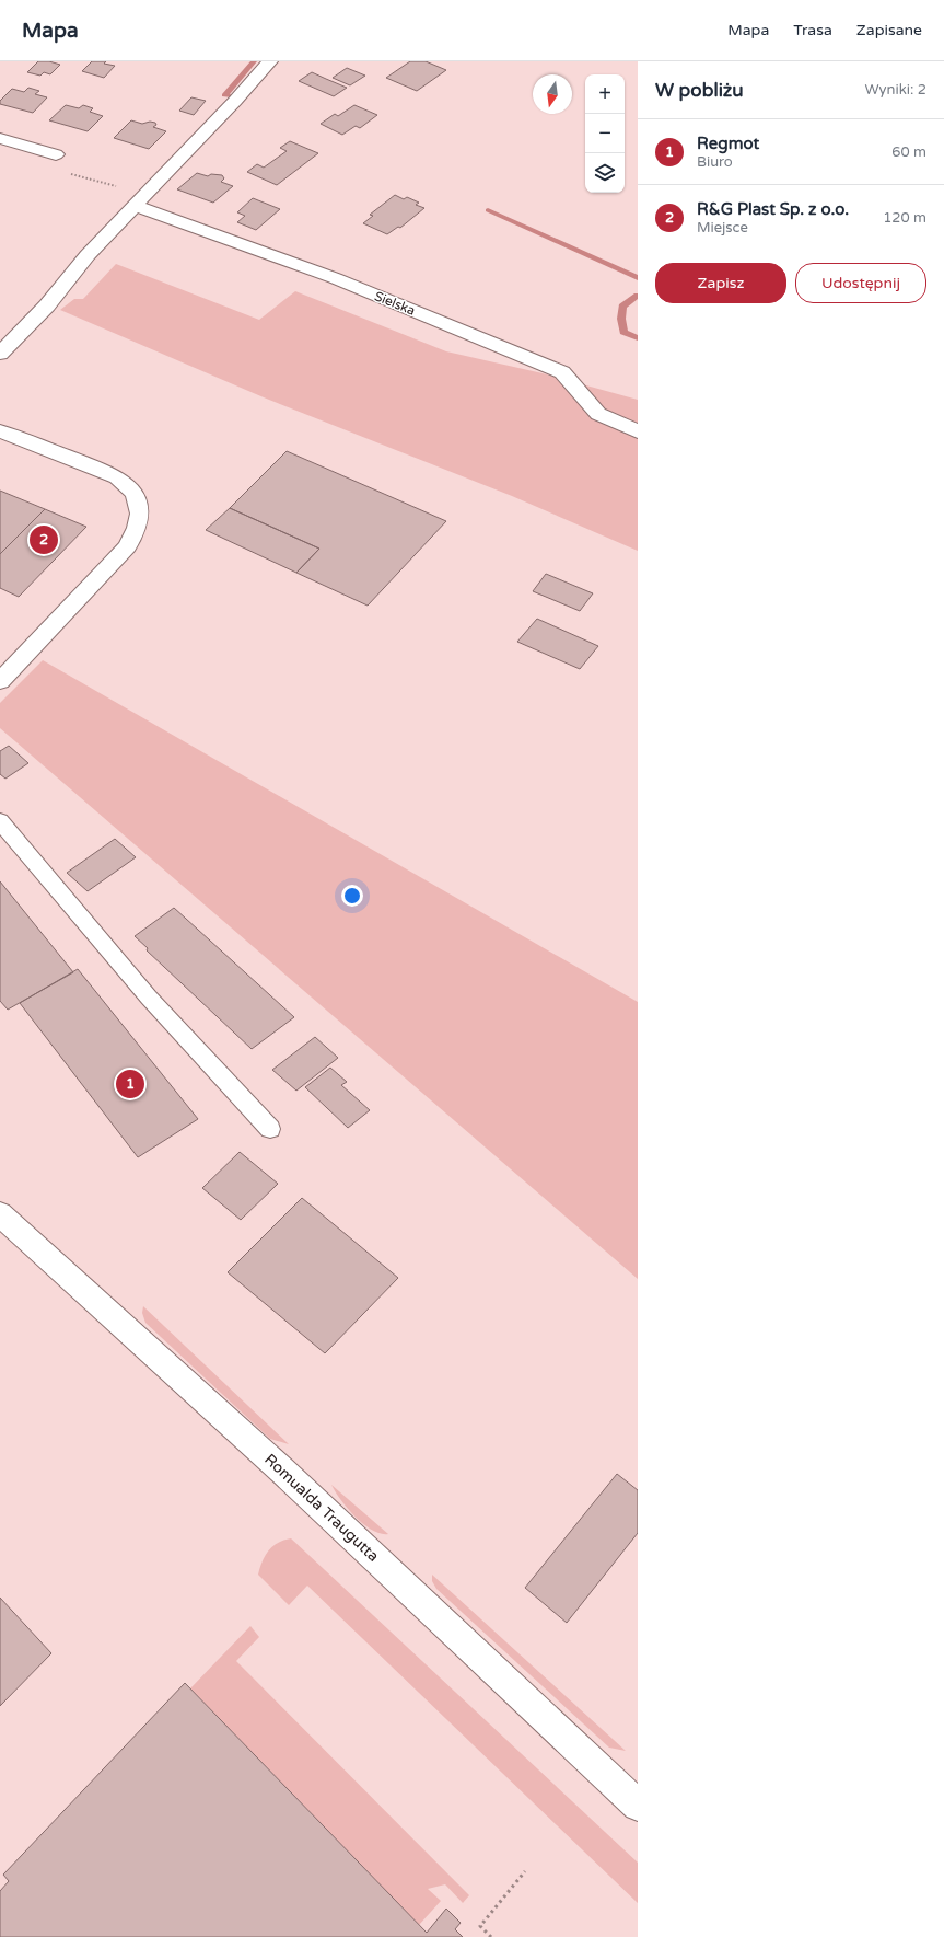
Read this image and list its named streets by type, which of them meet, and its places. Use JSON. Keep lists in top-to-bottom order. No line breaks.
{"streets":{"street":["Sielska","Romualda Traugutta"]},"north":"bottom","page":{"header":"Mapa","nav":["Mapa","Trasa","Zapisane"],"heading":["W pobliżu","Wyniki: 2"],"map_buttons":["+","−"],"list":[{"mark":"1","name":"Regmot","note":"Biuro","value":"60 m"},{"mark":"2","name":"R&G Plast Sp. z o.o.","note":"Miejsce","value":"120 m"}],"buttons":["Zapisz","Udostępnij"],"pins":["2","1"]}}
